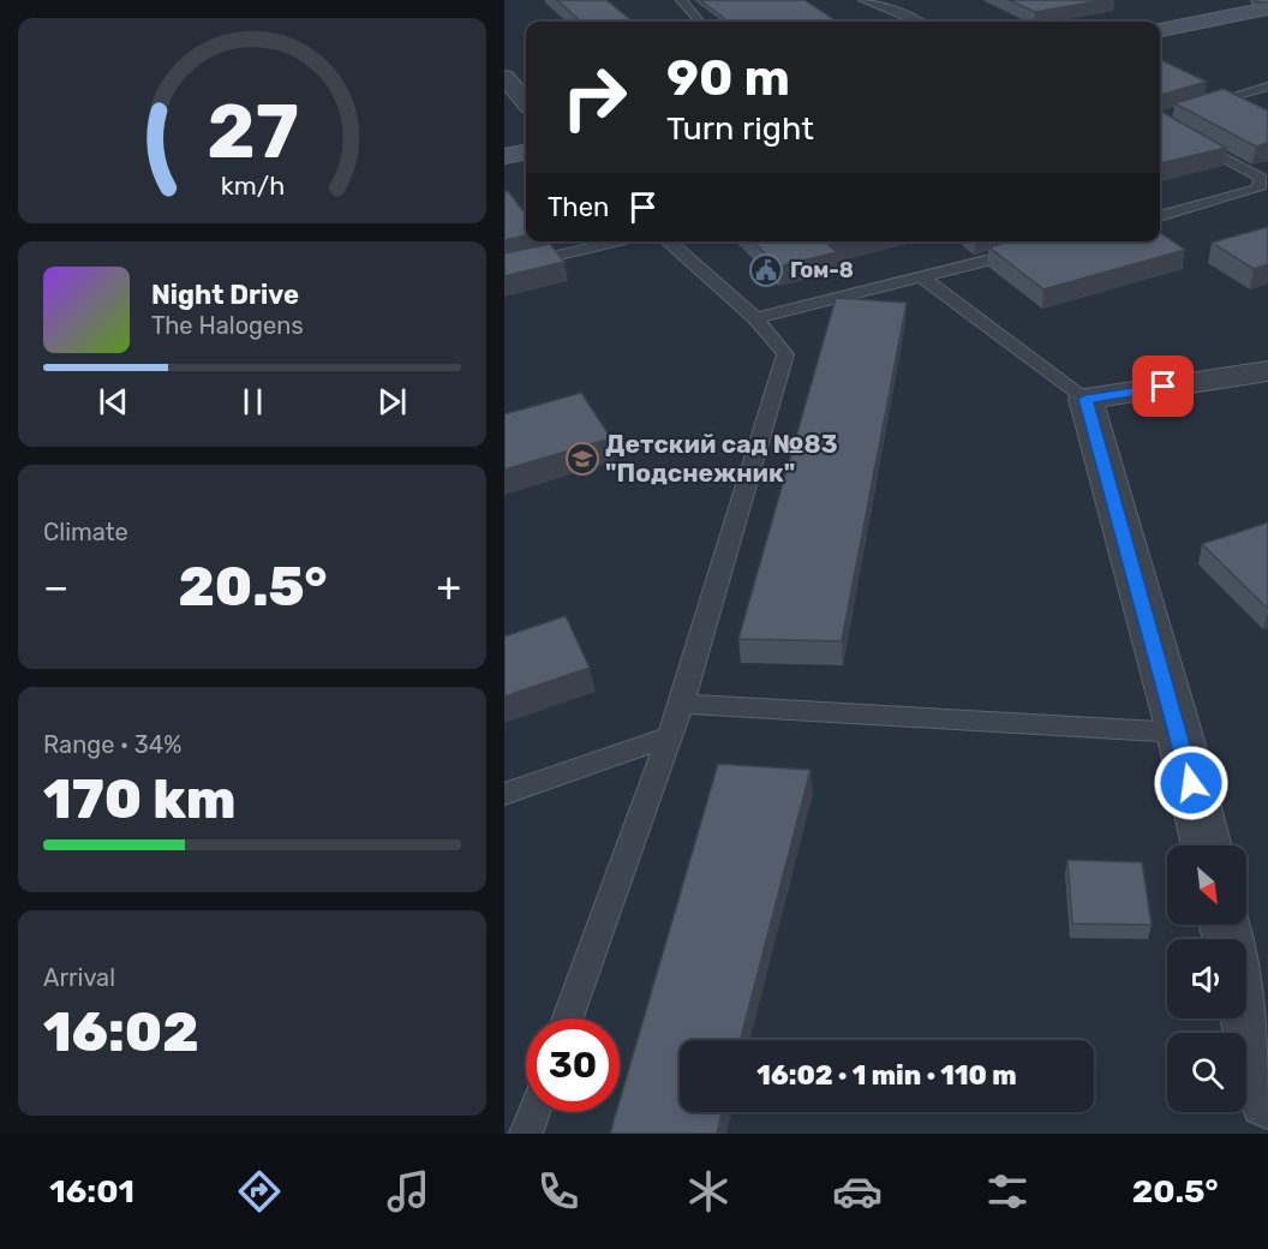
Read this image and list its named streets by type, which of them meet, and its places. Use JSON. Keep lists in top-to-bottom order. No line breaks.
{"places":{"public building":["Гом-8"],"school or university":["Детский сад №83 \"Подснежник\""]},"north":"bottom right","page":{"turn":["90 m","Turn right"],"then":"Then","song":["Night Drive","The Halogens"],"tile":["Climate",["Range · 34%","170 km"],["Arrival","16:02"]],"heat":["−","20.5°","+"],"limit":"30","trip":"16:02 · 1 min · 110 m","tabs":["16:01","20.5°"],"gauge":["27","km/h"]}}
